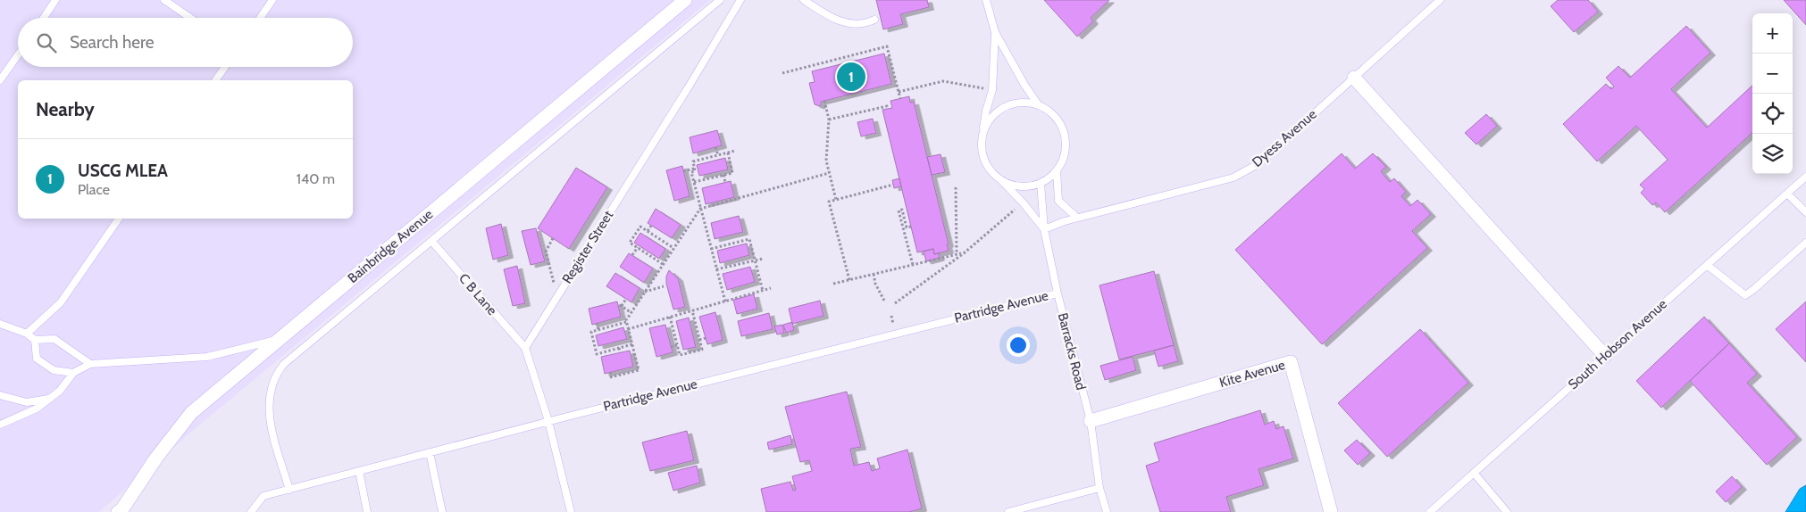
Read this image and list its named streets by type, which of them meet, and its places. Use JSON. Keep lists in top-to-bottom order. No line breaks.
{"streets":{"street":["Bainbridge Avenue","Kite Avenue"],"lane":["Dyess Avenue","Register Street","C B Lane","Partridge Avenue","South Hobson Avenue","Barracks Road"]},"crossings":[["Dyess Avenue","Barracks Road"],["Register Street","C B Lane"],["Partridge Avenue","Barracks Road"],["Barracks Road","Kite Avenue"]],"page":{"map_buttons":["+","−"],"search":"Search here","pins":"1","heading":"Nearby","list":[{"mark":"1","name":"USCG MLEA","note":"Place","value":"140 m"}]}}
